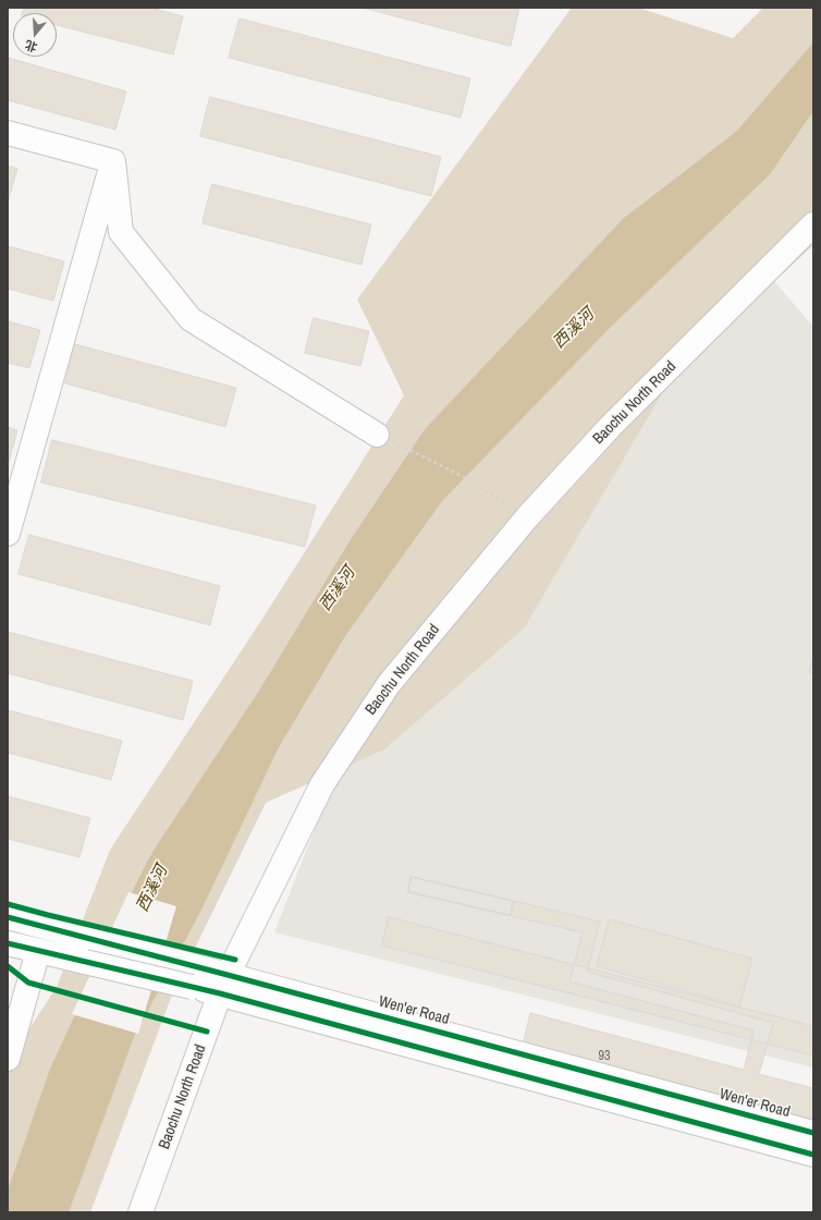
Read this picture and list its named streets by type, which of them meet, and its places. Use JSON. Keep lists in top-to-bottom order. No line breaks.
{"streets":{"main road":["Baochu North Road","Wen'er Road"]},"crossings":[["Baochu North Road","Wen'er Road"]],"water":["西溪河"],"house_numbers":["93"],"north":"bottom"}
